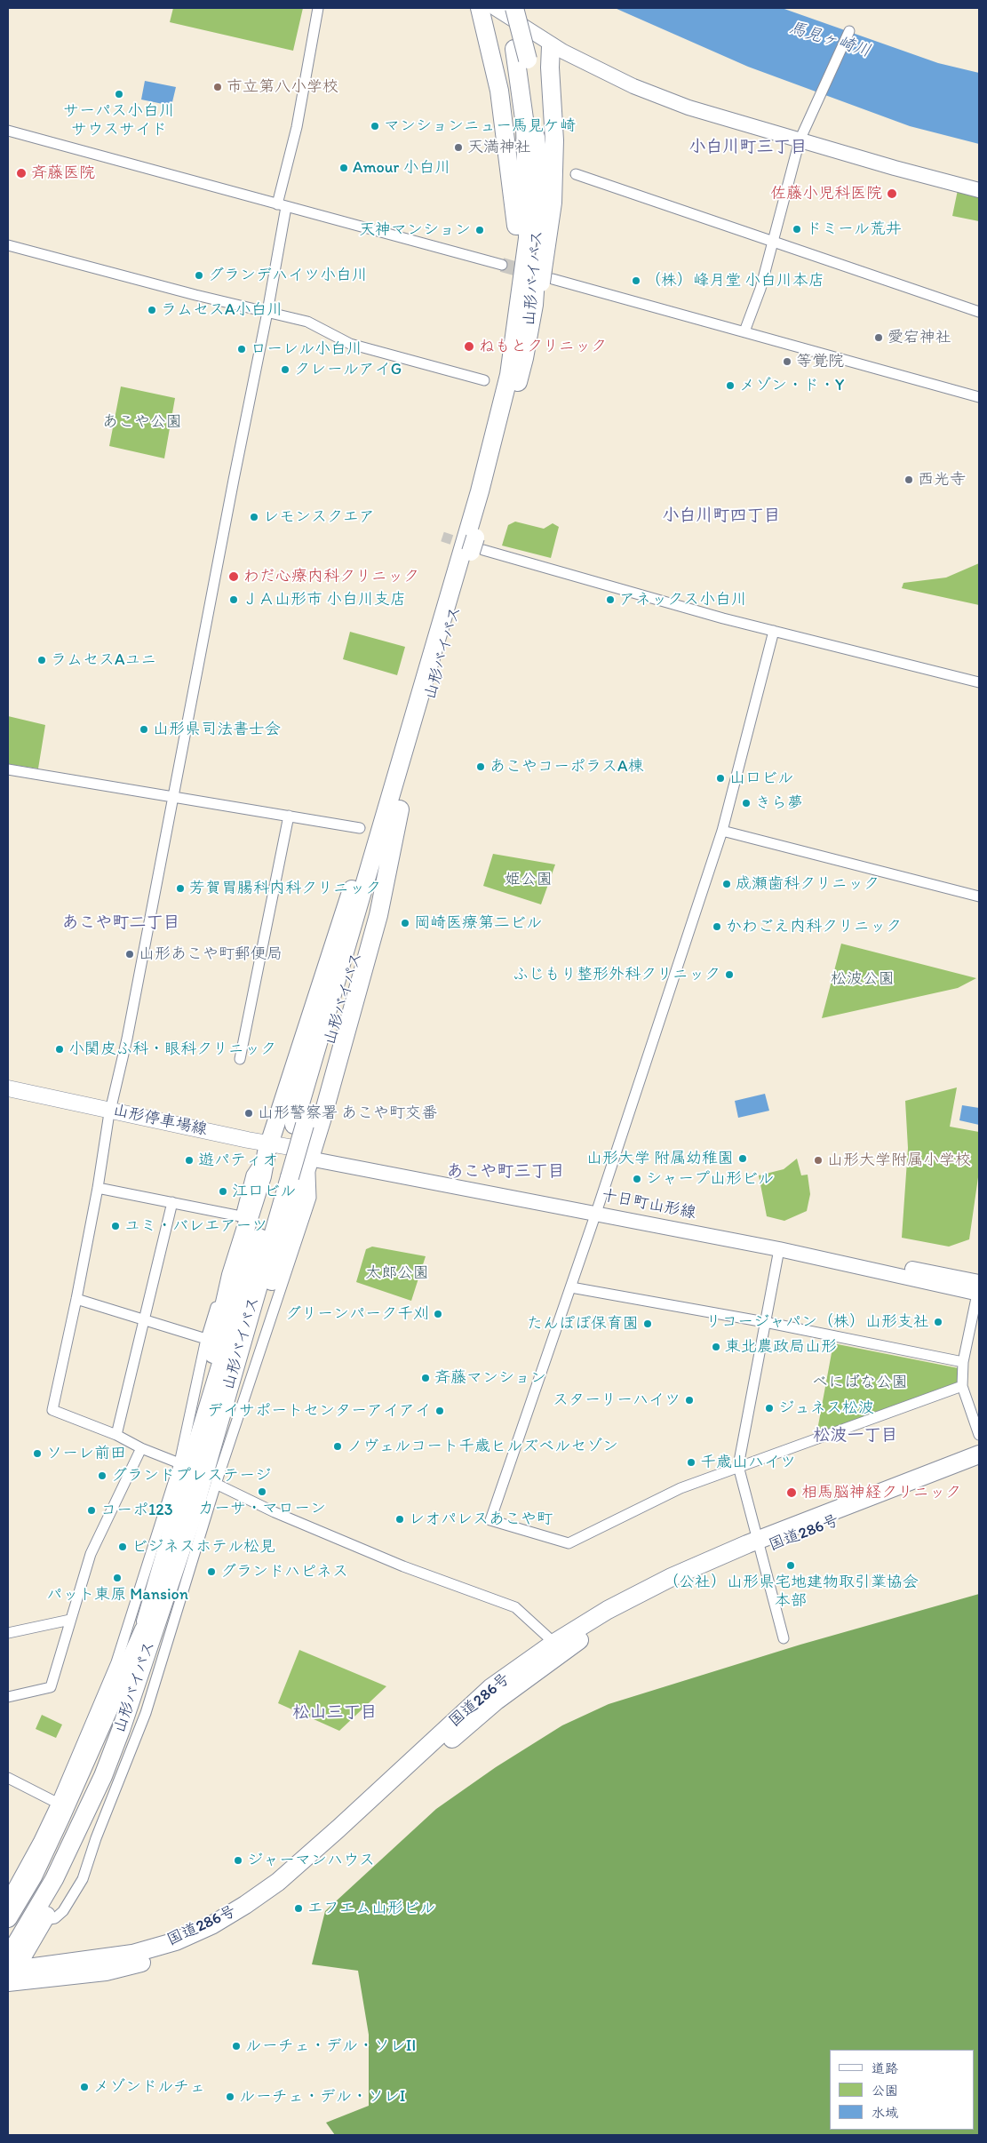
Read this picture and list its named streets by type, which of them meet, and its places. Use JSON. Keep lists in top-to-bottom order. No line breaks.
{"streets":{"highway":["山形バイパス","国道286号"],"main road":["山形停車場線","十日町山形線"]},"crossings":[["山形バイパス","国道286号"],["山形停車場線","十日町山形線"]],"districts":["小白川町三丁目","小白川町四丁目","あこや町二丁目","あこや町三丁目","松波一丁目","松山三丁目"],"water":["馬見ヶ崎川"],"parks":["あこや公園","姫公園","松波公園","太郎公園","べにばな公園"],"places":["市立第八小学校","サーパス小白川 サウスサイド","マンションニュー馬見ケ崎","天満神社","Amour 小白川","斉藤医院","佐藤小児科医院","ドミール荒井","天神マンション","グランデハイツ小白川","（株）峰月堂 小白川本店","ラムセスA小白川","愛宕神社","ねもとクリニック","ローレル小白川","等覚院","クレールアイG","メゾン・ド・Y","西光寺","レモンスクエア","わだ心療内科クリニック","ＪＡ山形市 小白川支店","アネックス小白川","ラムセスAユニ","山形県司法書士会","あこやコーポラスA棟","山口ビル","きら夢","成瀬歯科クリニック","芳賀胃腸科内科クリニック","岡崎医療第二ビル","かわごえ内科クリニック","山形あこや町郵便局","ふじもり整形外科クリニック","小関皮ふ科・眼科クリニック","山形警察署 あこや町交番","山形大学 附属幼稚園","遊パティオ","山形大学附属小学校","シャープ山形ビル","江口ビル","ユミ・バレエアーツ","グリーンパーク千刈","リコージャパン（株）山形支社","たんぽぽ保育園","東北農政局山形","斉藤マンション","スターリーハイツ","ジュネス松波","デイサポートセンターアイアイ","ノヴェルコート千歳ヒルズベルセゾン","ソーレ前田","千歳山ハイツ","グランドプレステージ","カーサ・マローン","相馬脳神経クリニック","コーポ123","レオパレスあこや町","ビジネスホテル松見","（公社）山形県宅地建物取引業協会 本部","グランドハピネス","パット東原 Mansion","ジャーマンハウス","エフエム山形ビル","ルーチェ・デル・ソレII","メゾンドルチェ","ルーチェ・デル・ソレI"],"legend":["道路","公園","水域"]}
